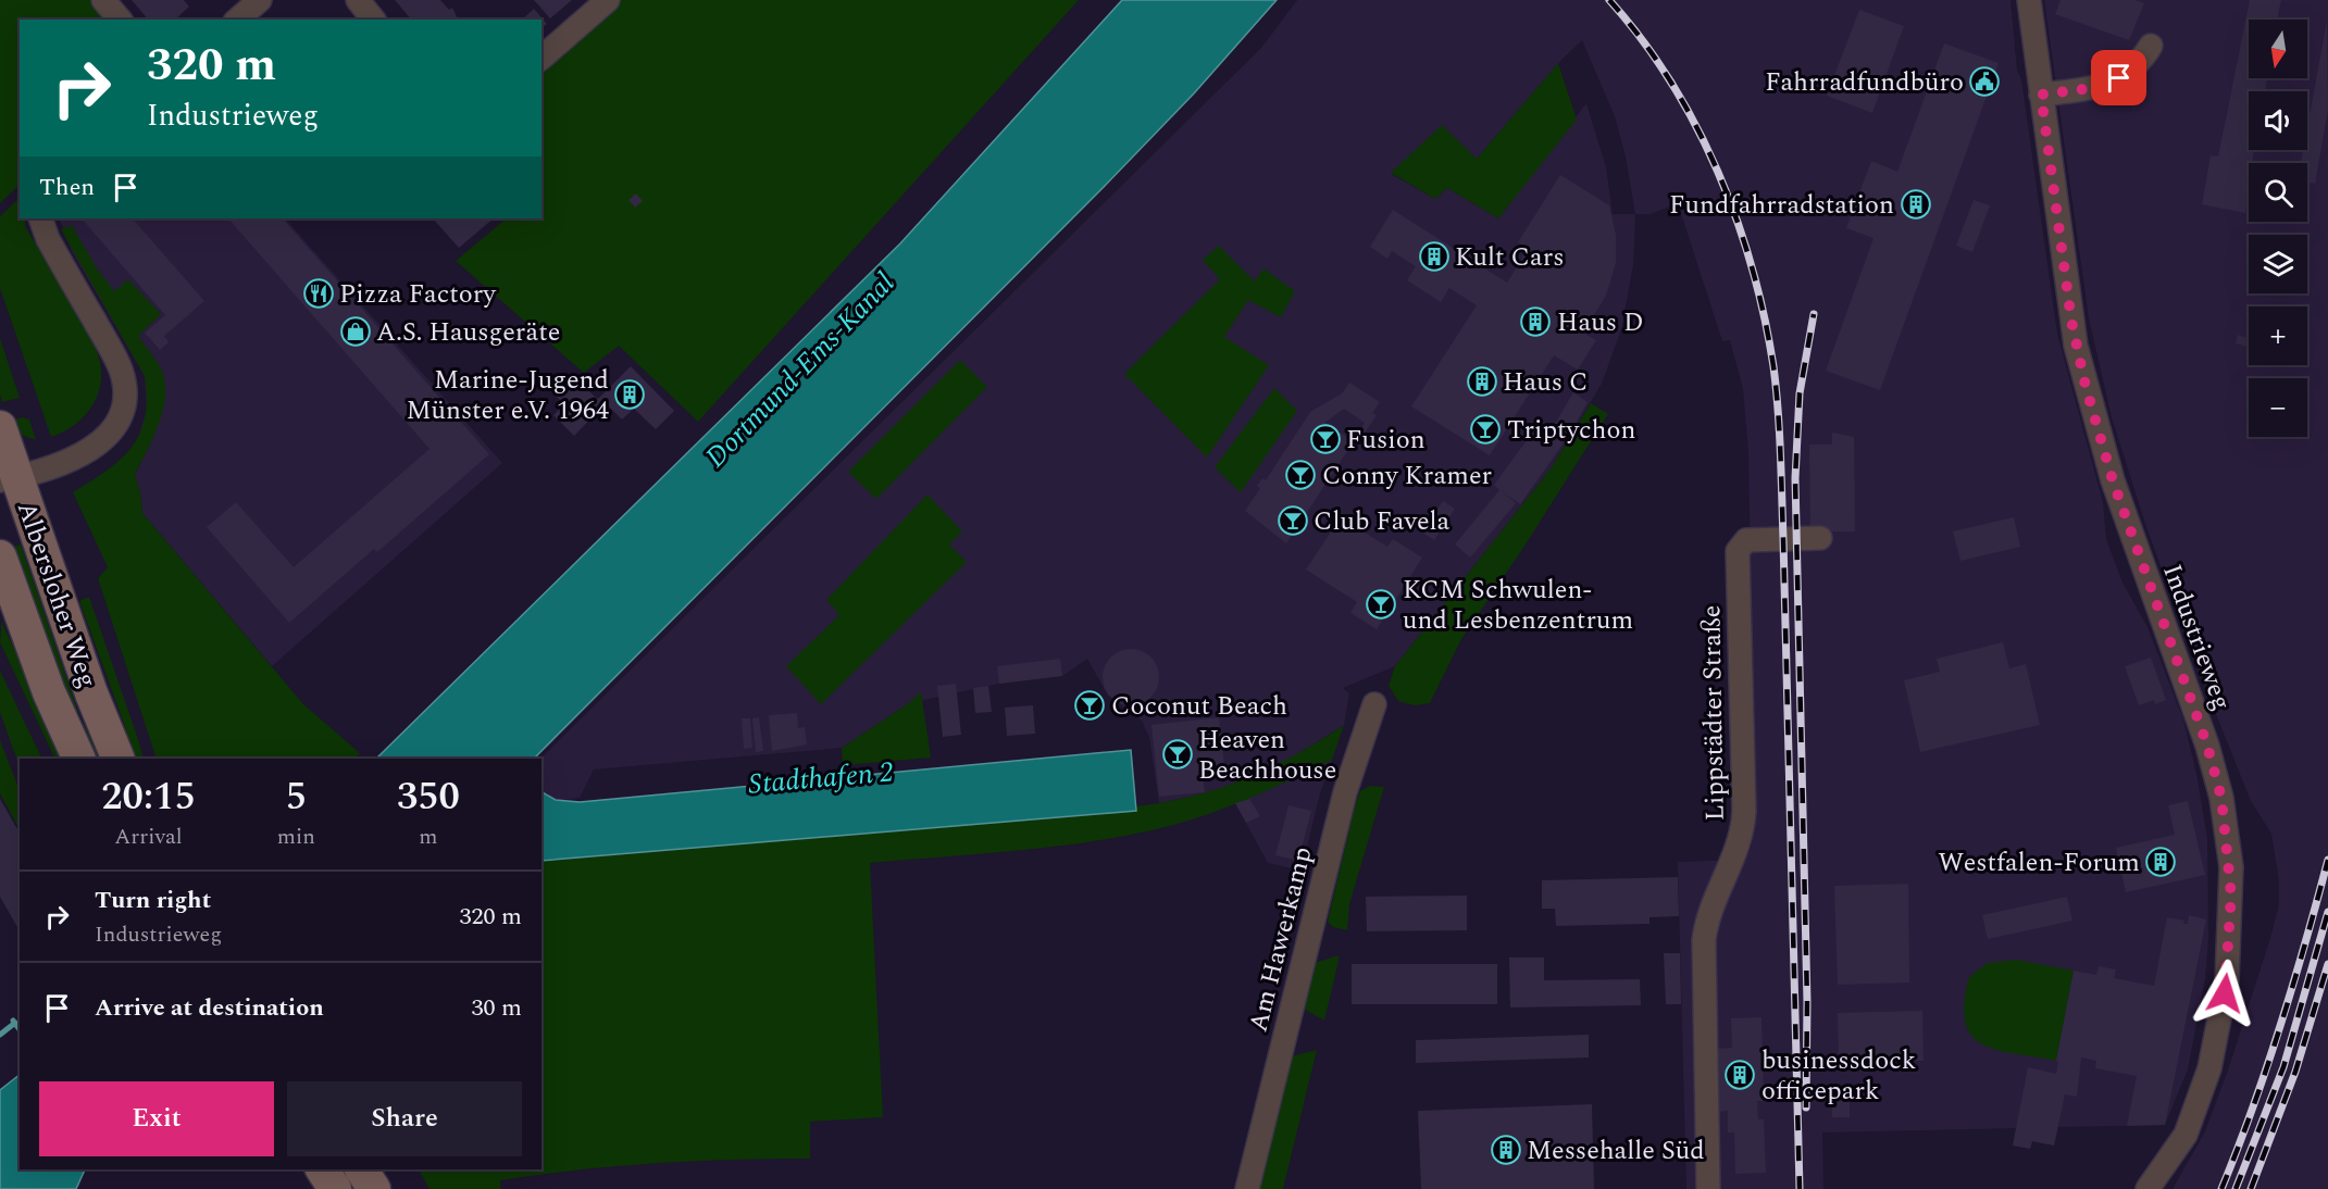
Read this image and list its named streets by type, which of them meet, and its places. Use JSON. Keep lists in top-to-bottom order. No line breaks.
{"streets":{"main road":["Albersloher Weg"],"street":["Industrieweg","Lippstädter Straße","Am Hawerkamp"]},"water":["Dortmund-Ems-Kanal","Stadthafen 2"],"places":{"public building":["Fahrradfundbüro"],"building":["Fundfahrradstation","Kult Cars","Haus D","Haus C","Marine-Jugend Münster e.V. 1964","Westfalen-Forum","businessdock officepark","Messehalle Süd"],"restaurant":["Pizza Factory"],"shop":["A.S. Hausgeräte"],"bar":["Triptychon","Fusion","Conny Kramer","Club Favela","KCM Schwulen- und Lesbenzentrum","Coconut Beach","Heaven Beachhouse"]},"north":"bottom","page":{"map_buttons":["+","−"],"turn":["320 m","Industrieweg"],"then":"Then","eta":["20:15","Arrival","5","min","350","m"],"list":[{"name":"Turn right","note":"Industrieweg","value":"320 m"},{"name":"Arrive at destination","value":"30 m"}],"buttons":["Exit","Share"]}}
